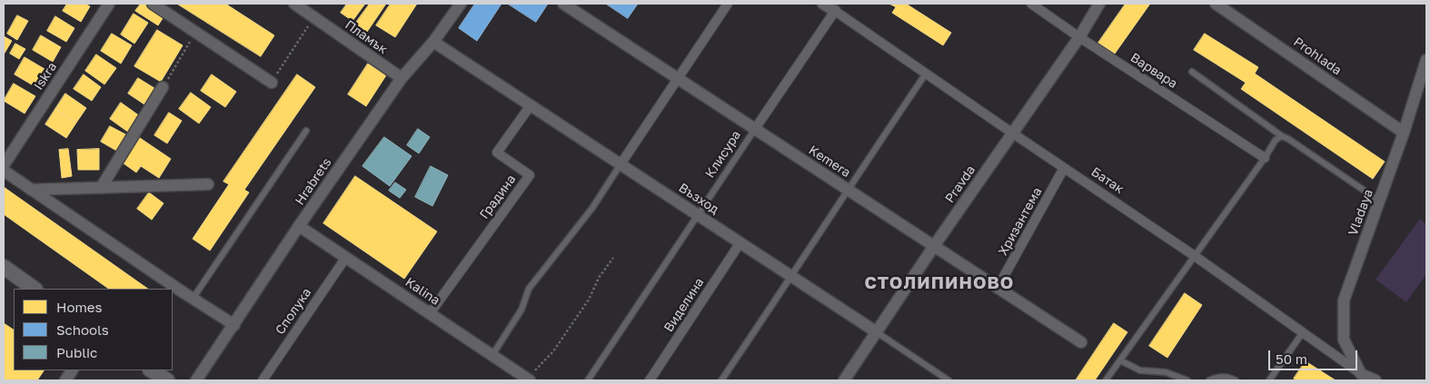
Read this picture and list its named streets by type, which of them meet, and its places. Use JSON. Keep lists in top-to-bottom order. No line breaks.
{"streets":{"street":["Пламък","Prohlada","Варвара","Iskra","Клисура","Kemera","Батак","Hrabrets","Pravda","Градина","Възход","Vladaya","Хризантема","Kalina","Виделина","Сполука"]},"crossings":[["Пламък","Hrabrets"],["Prohlada","Vladaya"],["Варвара","Pravda"],["Клисура","Kemera"],["Клисура","Батак"],["Клисура","Възход"],["Kemera","Pravda"],["Kemera","Хризантема"],["Батак","Pravda"],["Батак","Vladaya"],["Батак","Хризантема"],["Hrabrets","Възход"],["Hrabrets","Kalina"],["Pravda","Възход"],["Градина","Възход"],["Градина","Kalina"],["Възход","Виделина"],["Kalina","Сполука"]],"districts":["СТОЛИПИНОВО"],"legend":["Homes","Schools","Public"],"scale_bar":"50 m"}
